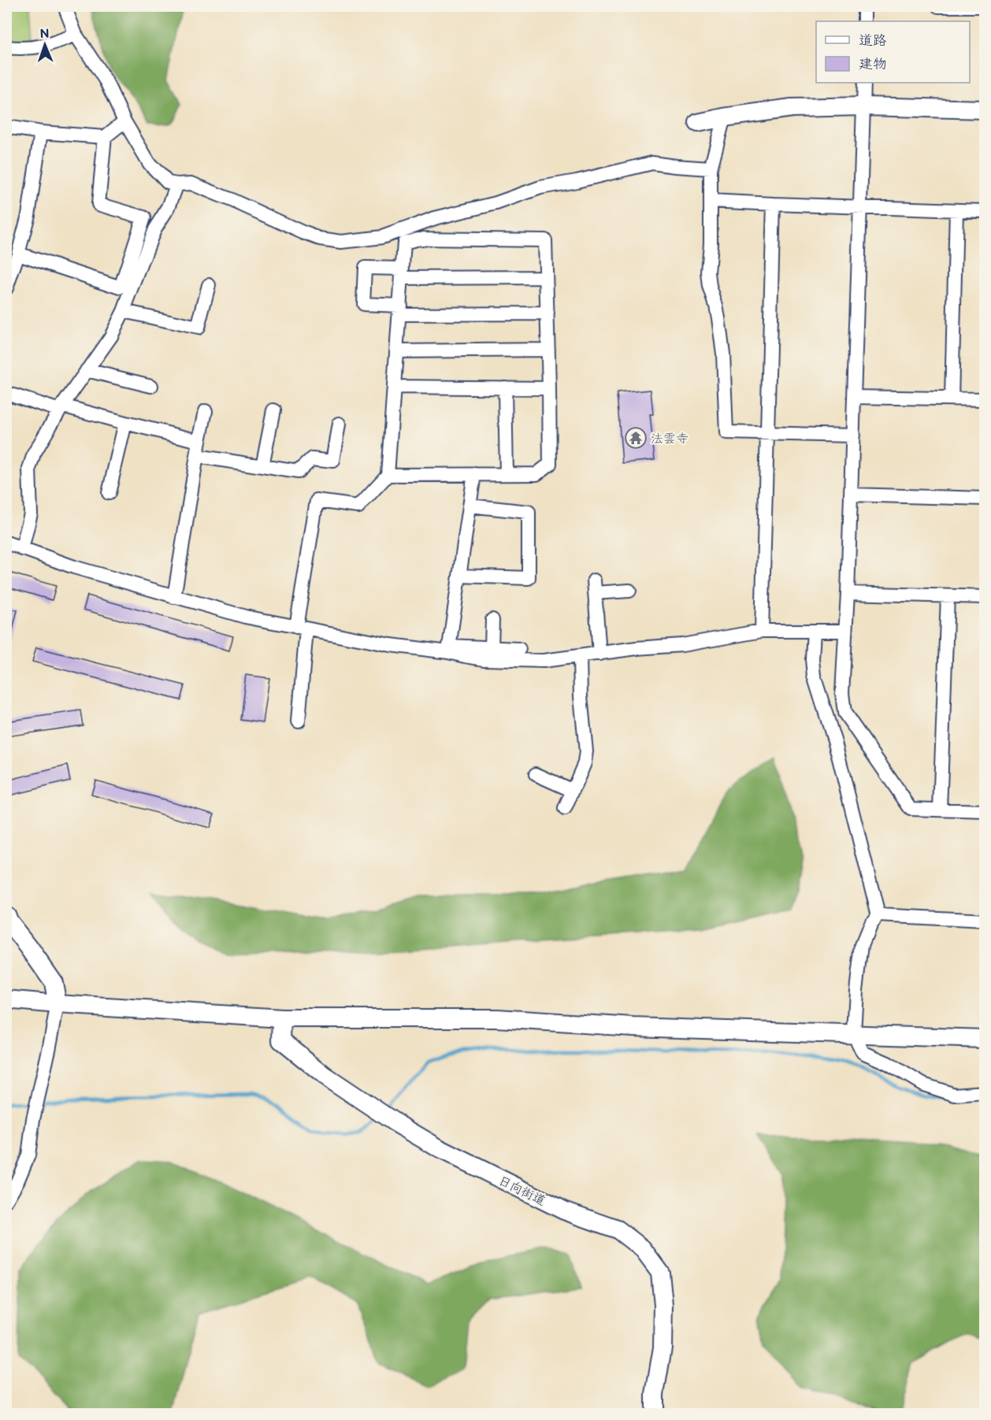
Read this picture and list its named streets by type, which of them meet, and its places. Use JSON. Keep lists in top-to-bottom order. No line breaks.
{"streets":{"street":["日向街道"]},"places":{"temple":["法雲寺"]},"legend":["道路","建物"],"north":"top"}
